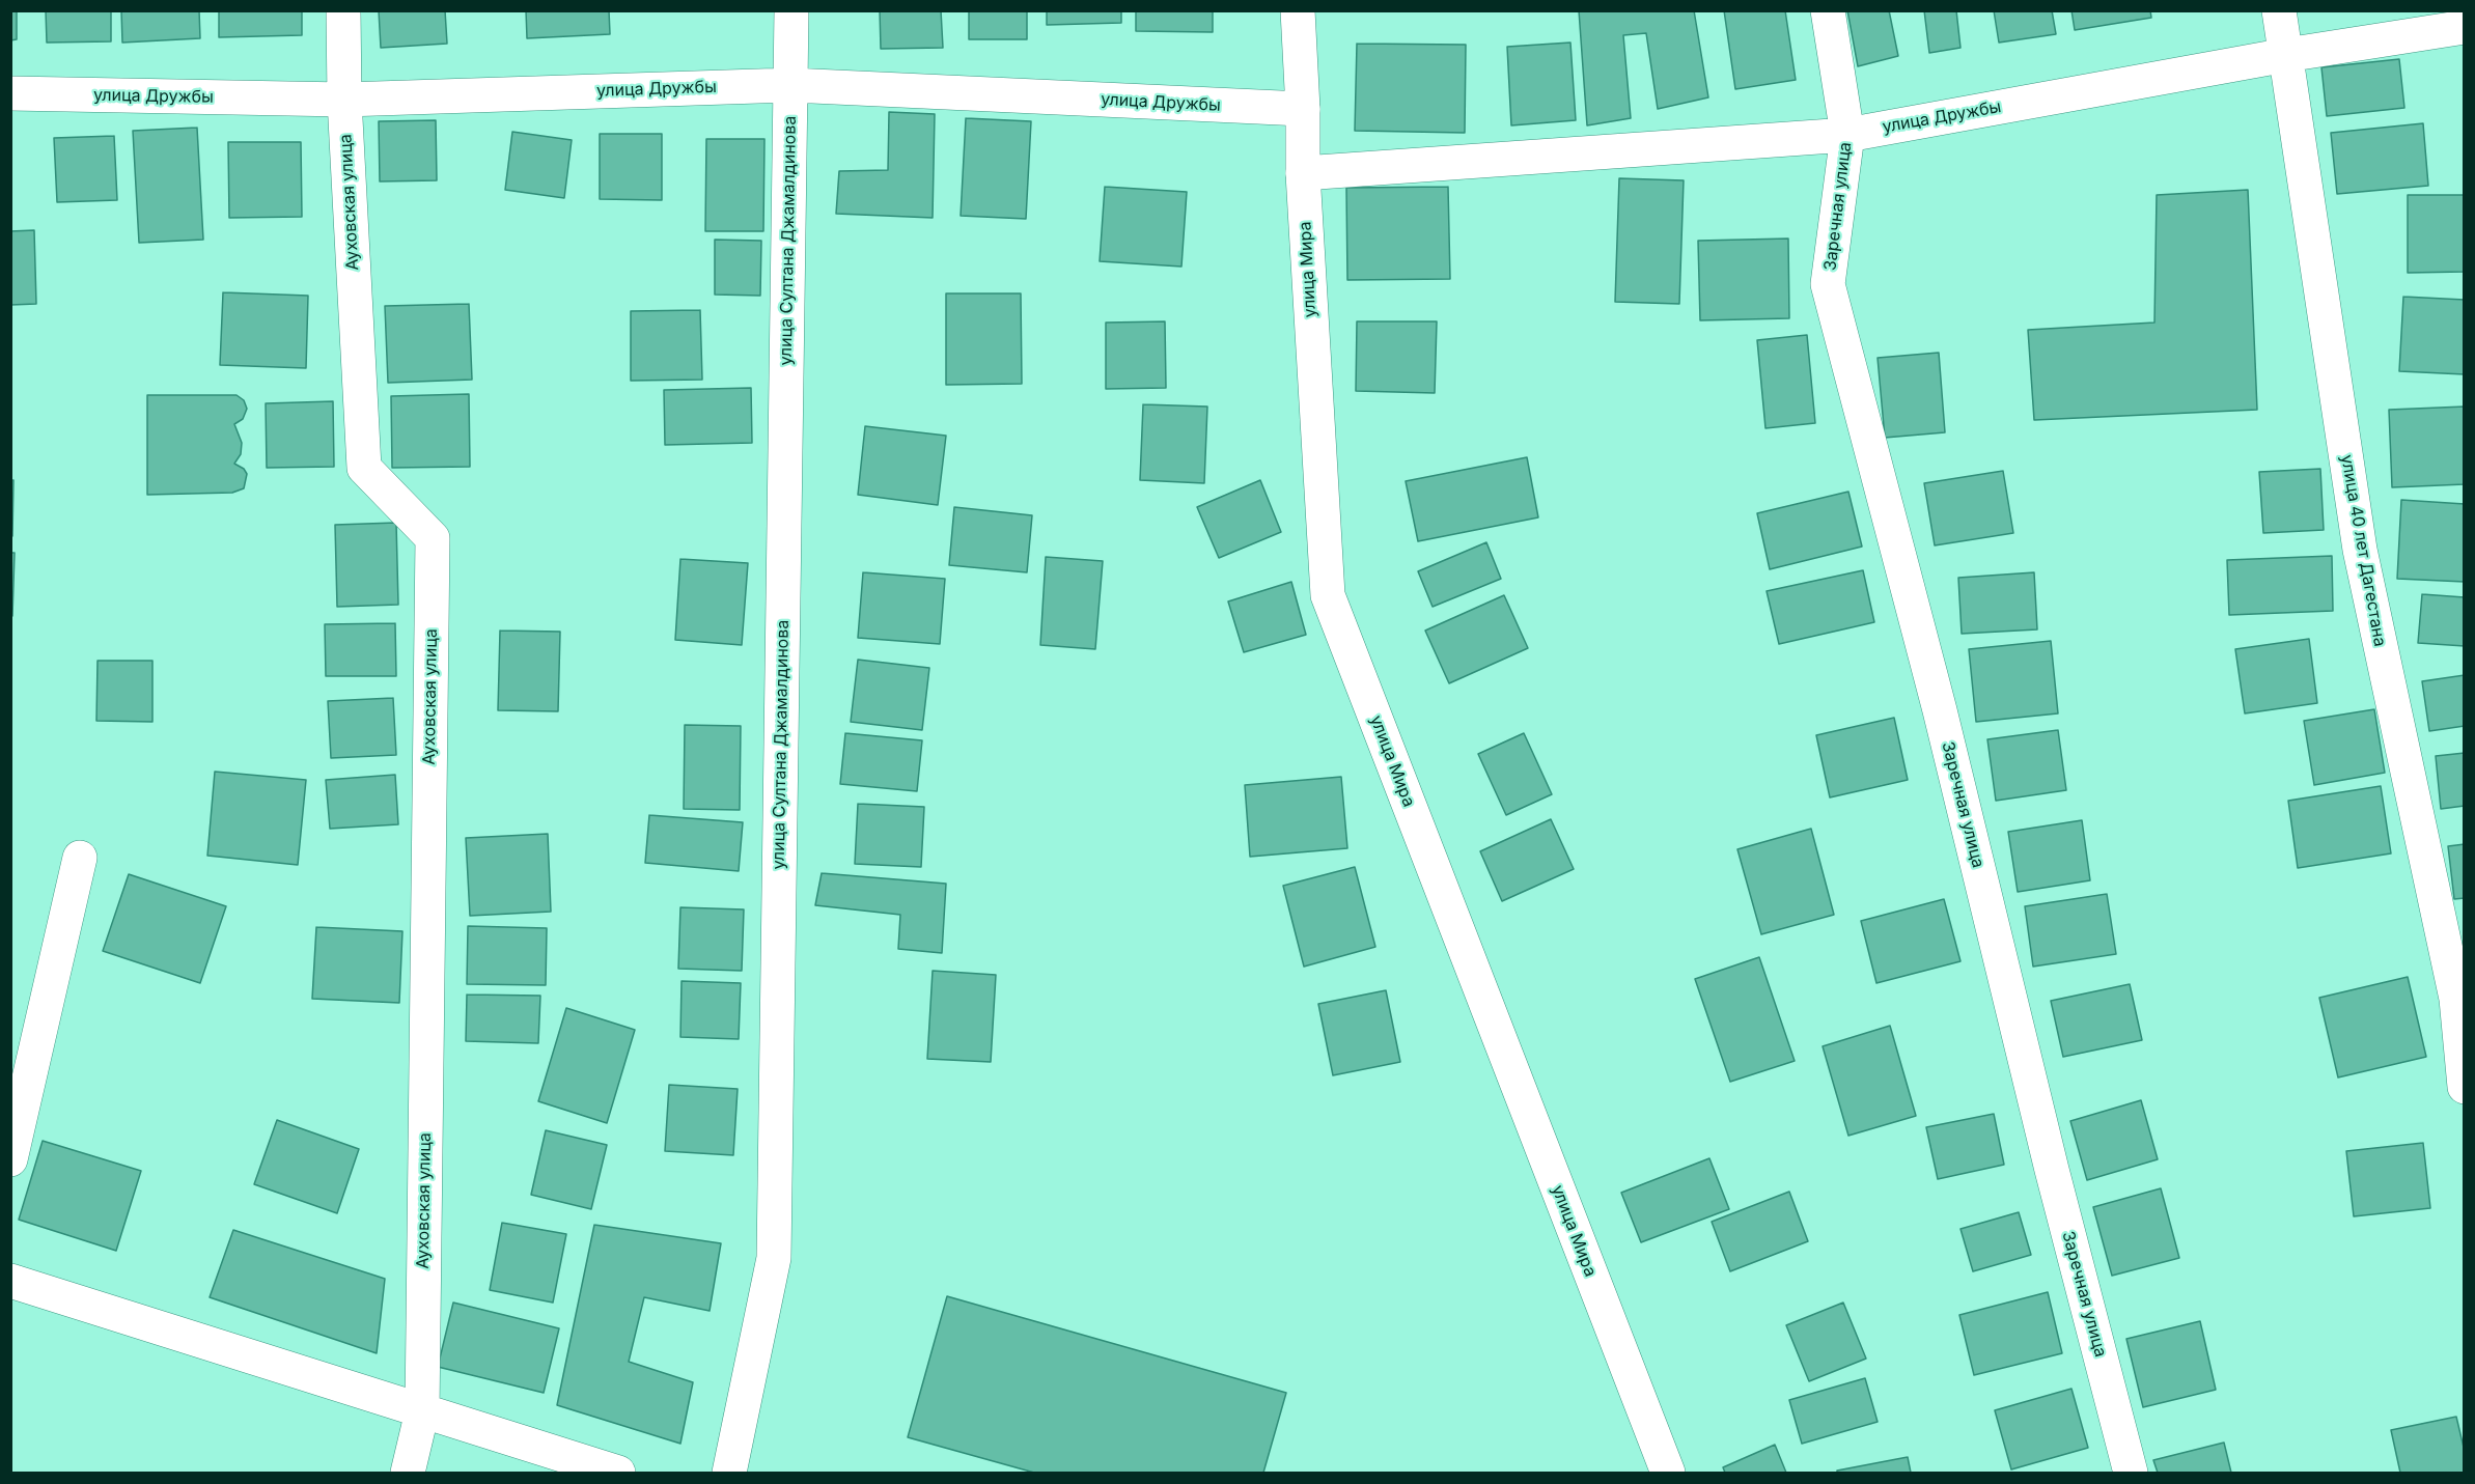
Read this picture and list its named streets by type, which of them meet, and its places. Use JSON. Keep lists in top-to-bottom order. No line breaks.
{"streets":{"street":["улица Дружбы","Ауховская улица","Заречная улица","улица Султана Джамалдинова","улица Мира","улица 40 лет Дагестана"]},"crossings":[["улица Дружбы","Ауховская улица"],["улица Дружбы","Заречная улица"],["улица Дружбы","улица Султана Джамалдинова"],["улица Дружбы","улица Мира"],["улица Дружбы","улица 40 лет Дагестана"]]}
